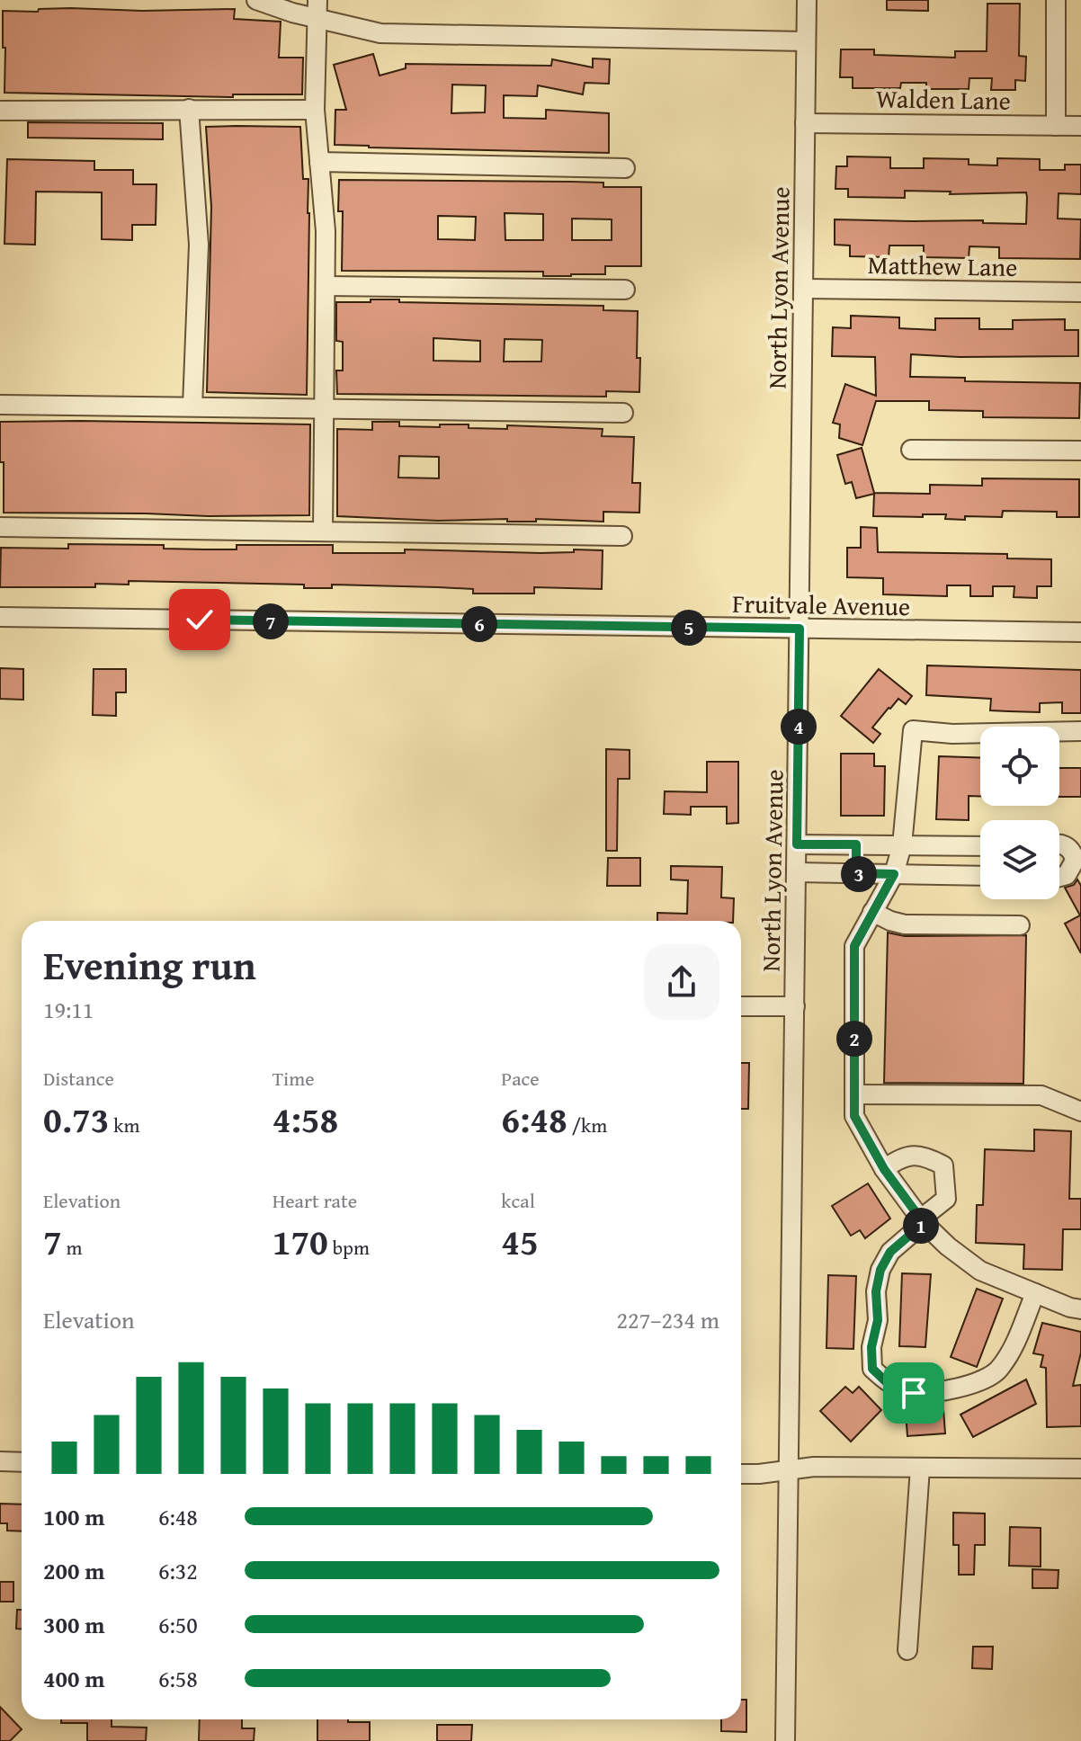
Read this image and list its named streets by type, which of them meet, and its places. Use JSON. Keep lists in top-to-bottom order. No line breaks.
{"streets":{"street":["Walden Lane","Matthew Lane","North Lyon Avenue","Fruitvale Avenue"]},"crossings":[["Walden Lane","North Lyon Avenue"],["Matthew Lane","North Lyon Avenue"],["North Lyon Avenue","Fruitvale Avenue"]],"page":{"pins":["7","6","5","4","3","2","1"],"heading":["Evening run","19:11"],"stats":[["Distance","0.73 km"],["Time","4:58"],["Pace","6:48 /km"],["Elevation","7 m"],["Heart rate","170 bpm"],["kcal","45"]],"chart":["Elevation","227–234 m"],"list":[{"name":"100 m","note":"6:48"},{"name":"200 m","note":"6:32"},{"name":"300 m","note":"6:50"},{"name":"400 m","note":"6:58"}]}}
